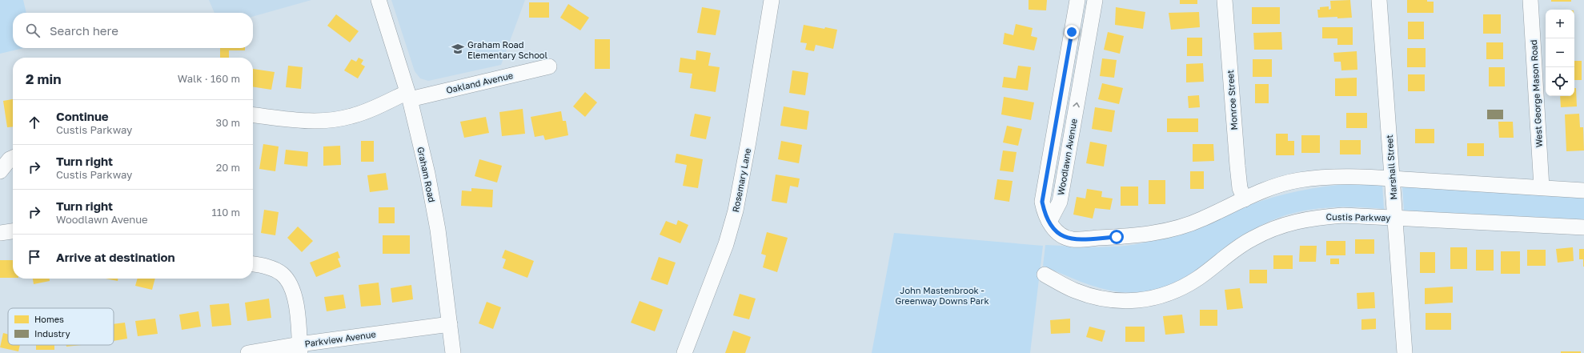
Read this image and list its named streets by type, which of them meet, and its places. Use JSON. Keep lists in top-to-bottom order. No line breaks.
{"streets":{"street":["Oakland Avenue","West George Mason Road","Monroe Street","Woodlawn Avenue","Marshall Street","Graham Road","Rosemary Lane","Custis Parkway","Parkview Avenue"]},"crossings":[["Oakland Avenue","Graham Road"],["Marshall Street","Custis Parkway"],["Graham Road","Parkview Avenue"]],"parks":["John Mastenbrook - Greenway Downs Park"],"places":{"school or university":["Graham Road Elementary School"]},"legend":["Homes","Industry"],"page":{"map_buttons":["+","−"],"search":"Search here","heading":["2 min","Walk · 160 m"],"list":[["Continue","Custis Parkway","30 m"],["Turn right","Custis Parkway","20 m"],["Turn right","Woodlawn Avenue","110 m"],"Arrive at destination"]}}
